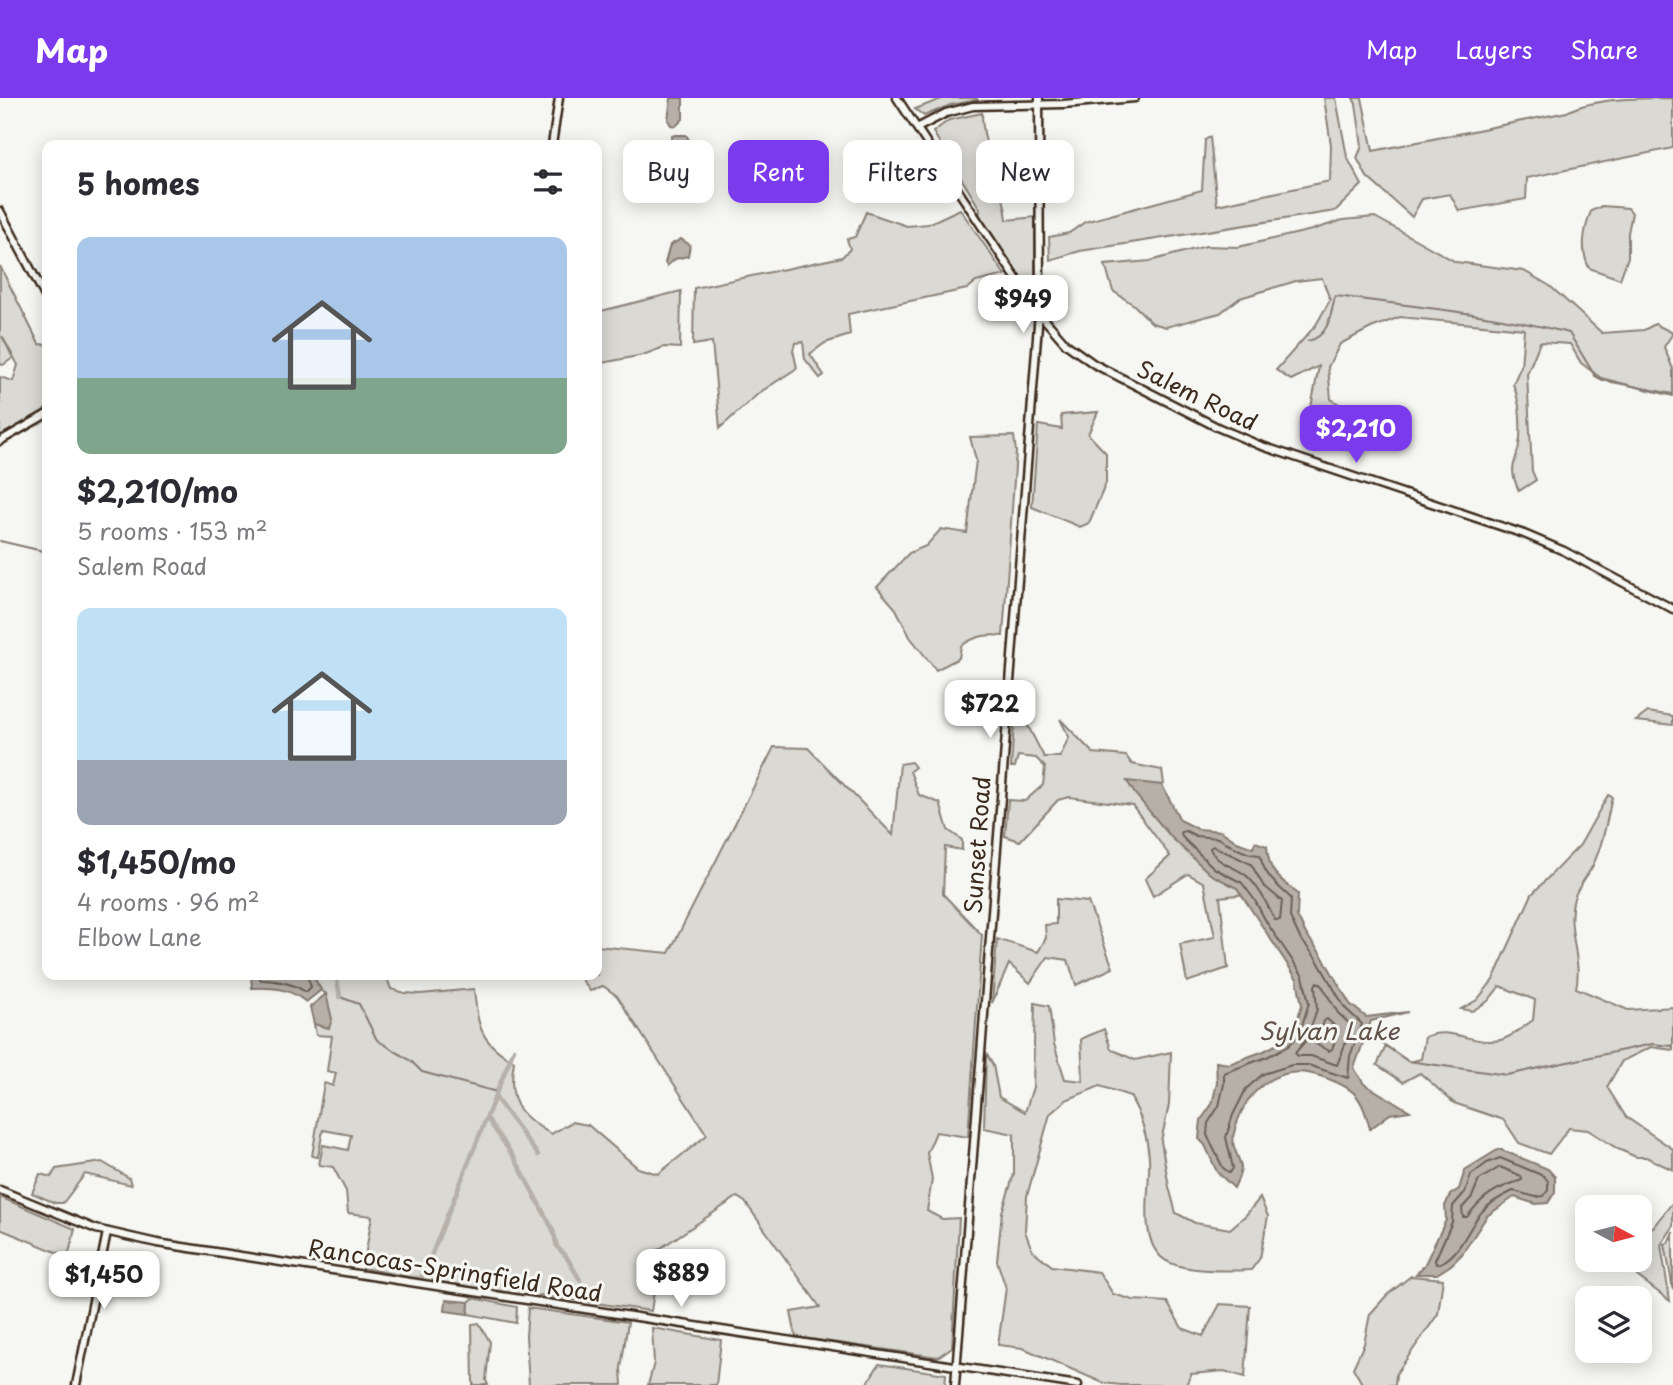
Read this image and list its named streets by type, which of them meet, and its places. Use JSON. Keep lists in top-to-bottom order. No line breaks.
{"streets":{"street":["Salem Road","Sunset Road","Rancocas-Springfield Road"]},"crossings":[["Salem Road","Sunset Road"],["Sunset Road","Rancocas-Springfield Road"]],"water":["Sylvan Lake"],"north":"right","page":{"header":"Map","nav":["Map","Layers","Share"],"chip":["Buy","Rent","Filters","New"],"heading":"5 homes","list":[{"name":"$2,210/mo","note":"5 rooms · 153 m² · Salem Road"},{"name":"$1,450/mo","note":"4 rooms · 96 m² · Elbow Lane"}],"price":["$949","$2,210","$722","$889","$1,450"]}}
